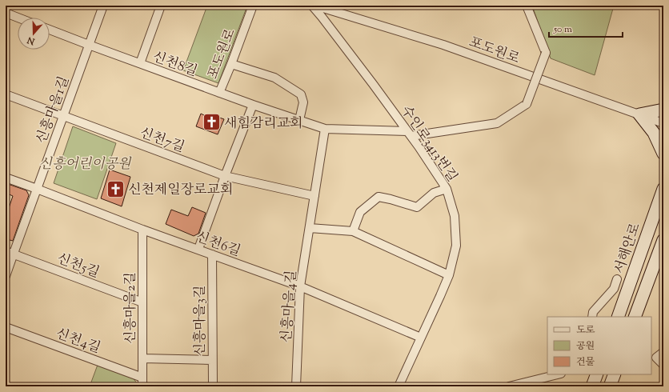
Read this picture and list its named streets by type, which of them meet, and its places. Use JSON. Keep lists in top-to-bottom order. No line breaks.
{"streets":{"main road":["서해안로"],"street":["포도원로","신천8길","신흥마을1길","신천7길","수인로3413번길","신천6길","신천5길","신흥마을4길","신흥마을2길","신흥마을3길","신천4길"]},"crossings":[["포도원로","신천8길"],["신천8길","신흥마을1길"],["신천8길","수인로3413번길"],["신천8길","신흥마을4길"],["신흥마을1길","신천7길"],["신흥마을1길","신천6길"],["신흥마을1길","신천5길"],["신천7길","신흥마을4길"],["수인로3413번길","신천6길"],["신천6길","신흥마을4길"],["신천6길","신흥마을2길"],["신천6길","신흥마을3길"],["신천5길","신흥마을2길"],["신흥마을2길","신천4길"]],"parks":["신흥어린이공원"],"places":{"church":["새힘감리교회","신천제일장로교회"]},"legend":["도로","공원","건물"],"scale_bar":"50 m","north":"bottom"}
